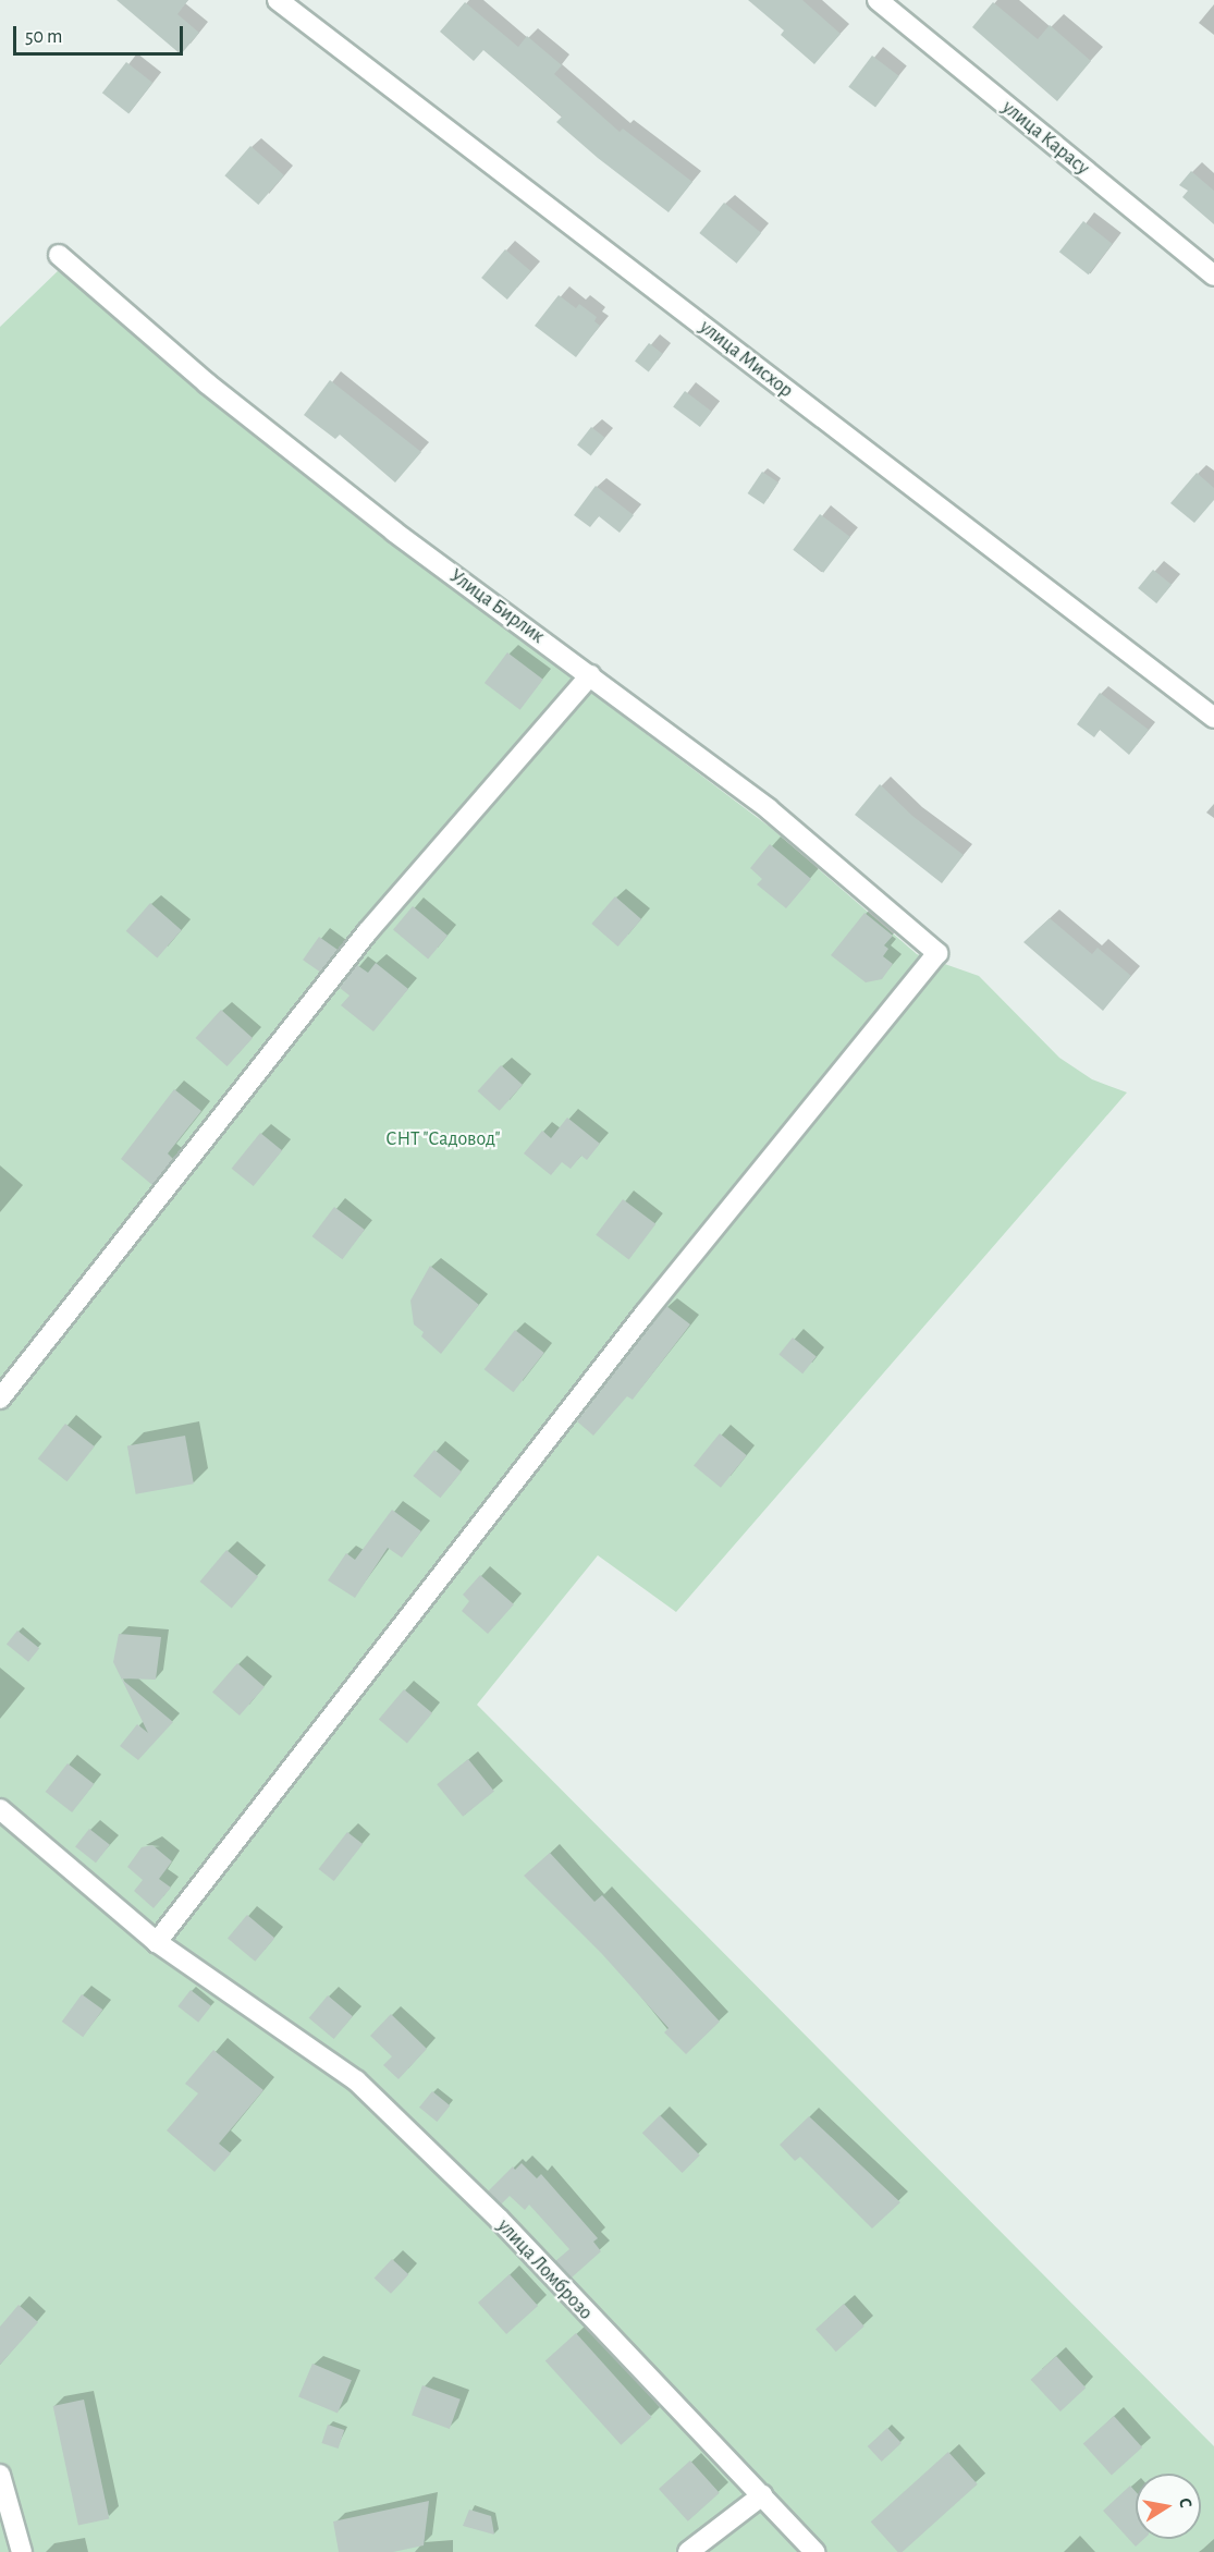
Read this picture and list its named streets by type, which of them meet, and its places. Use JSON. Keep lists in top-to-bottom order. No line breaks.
{"streets":{"street":["улица Карасу","улица Мисхор","Улица Бирлик","улица Ломброзо"]},"crossings":[["Улица Бирлик","улица Ломброзо"]],"parks":["СНТ \"Садовод\""],"scale_bar":"50 m","north":"right"}
